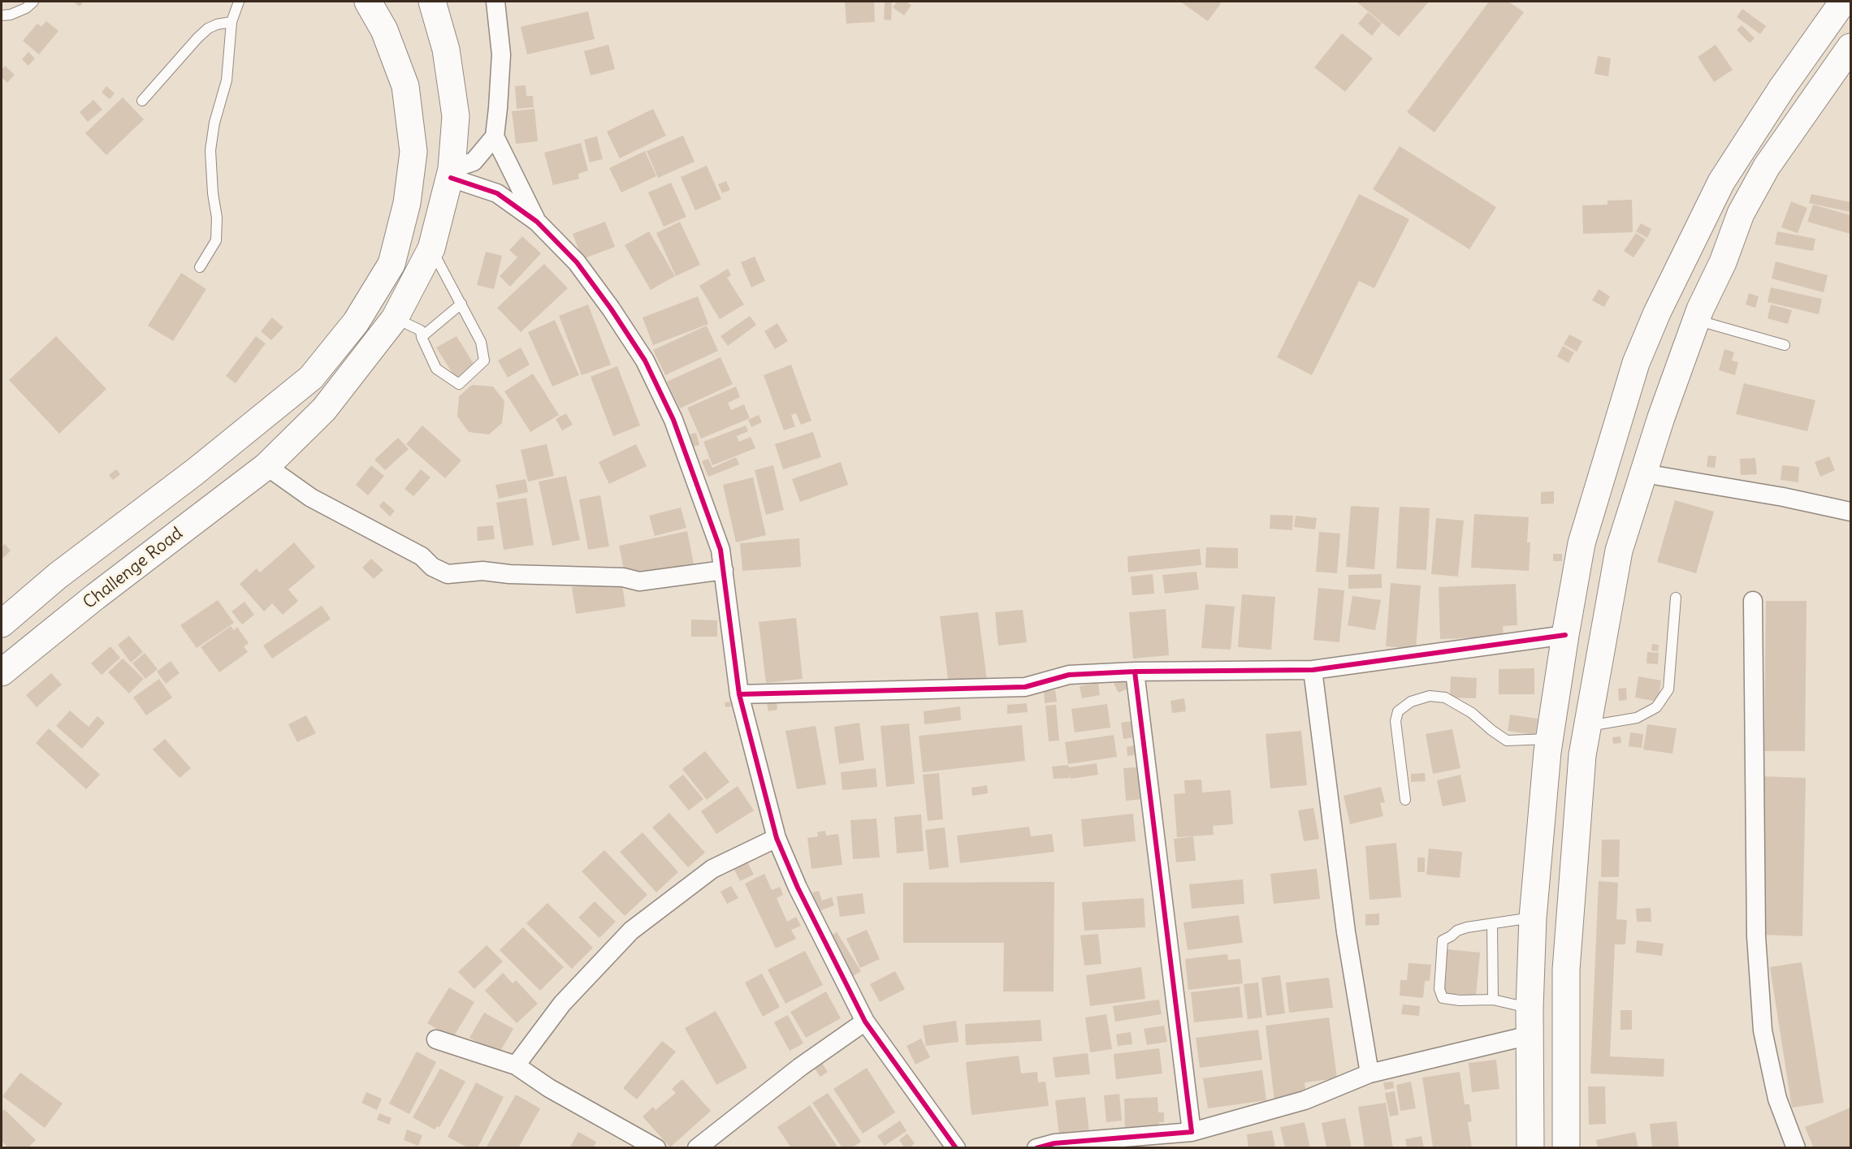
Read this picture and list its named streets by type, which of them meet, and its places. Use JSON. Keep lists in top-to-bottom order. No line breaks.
{"streets":{"main road":["Challenge Road"]}}
